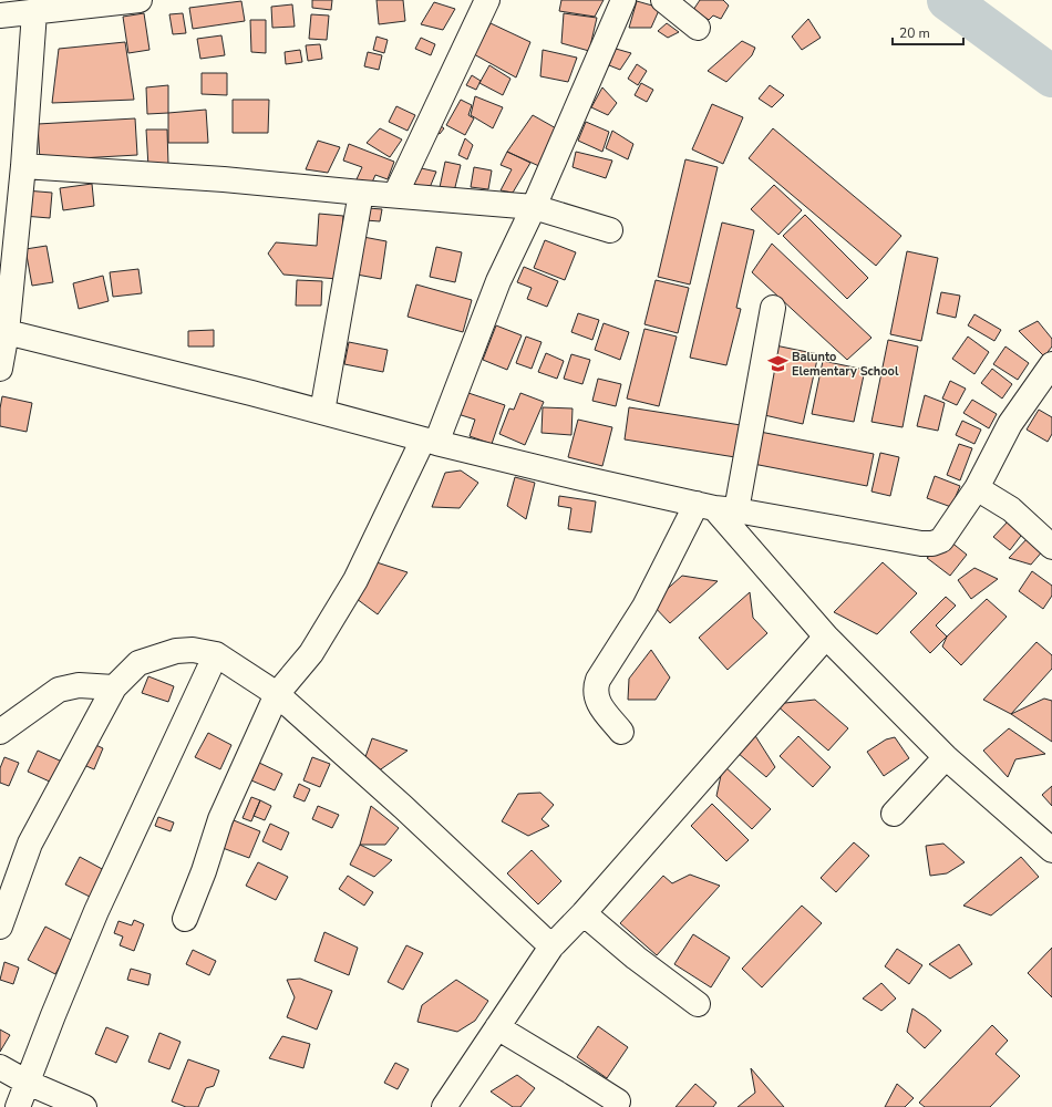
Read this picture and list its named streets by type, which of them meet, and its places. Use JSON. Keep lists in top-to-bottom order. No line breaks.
{"places":{"school or university":["Balunto Elementary School"]},"scale_bar":"20 m"}
